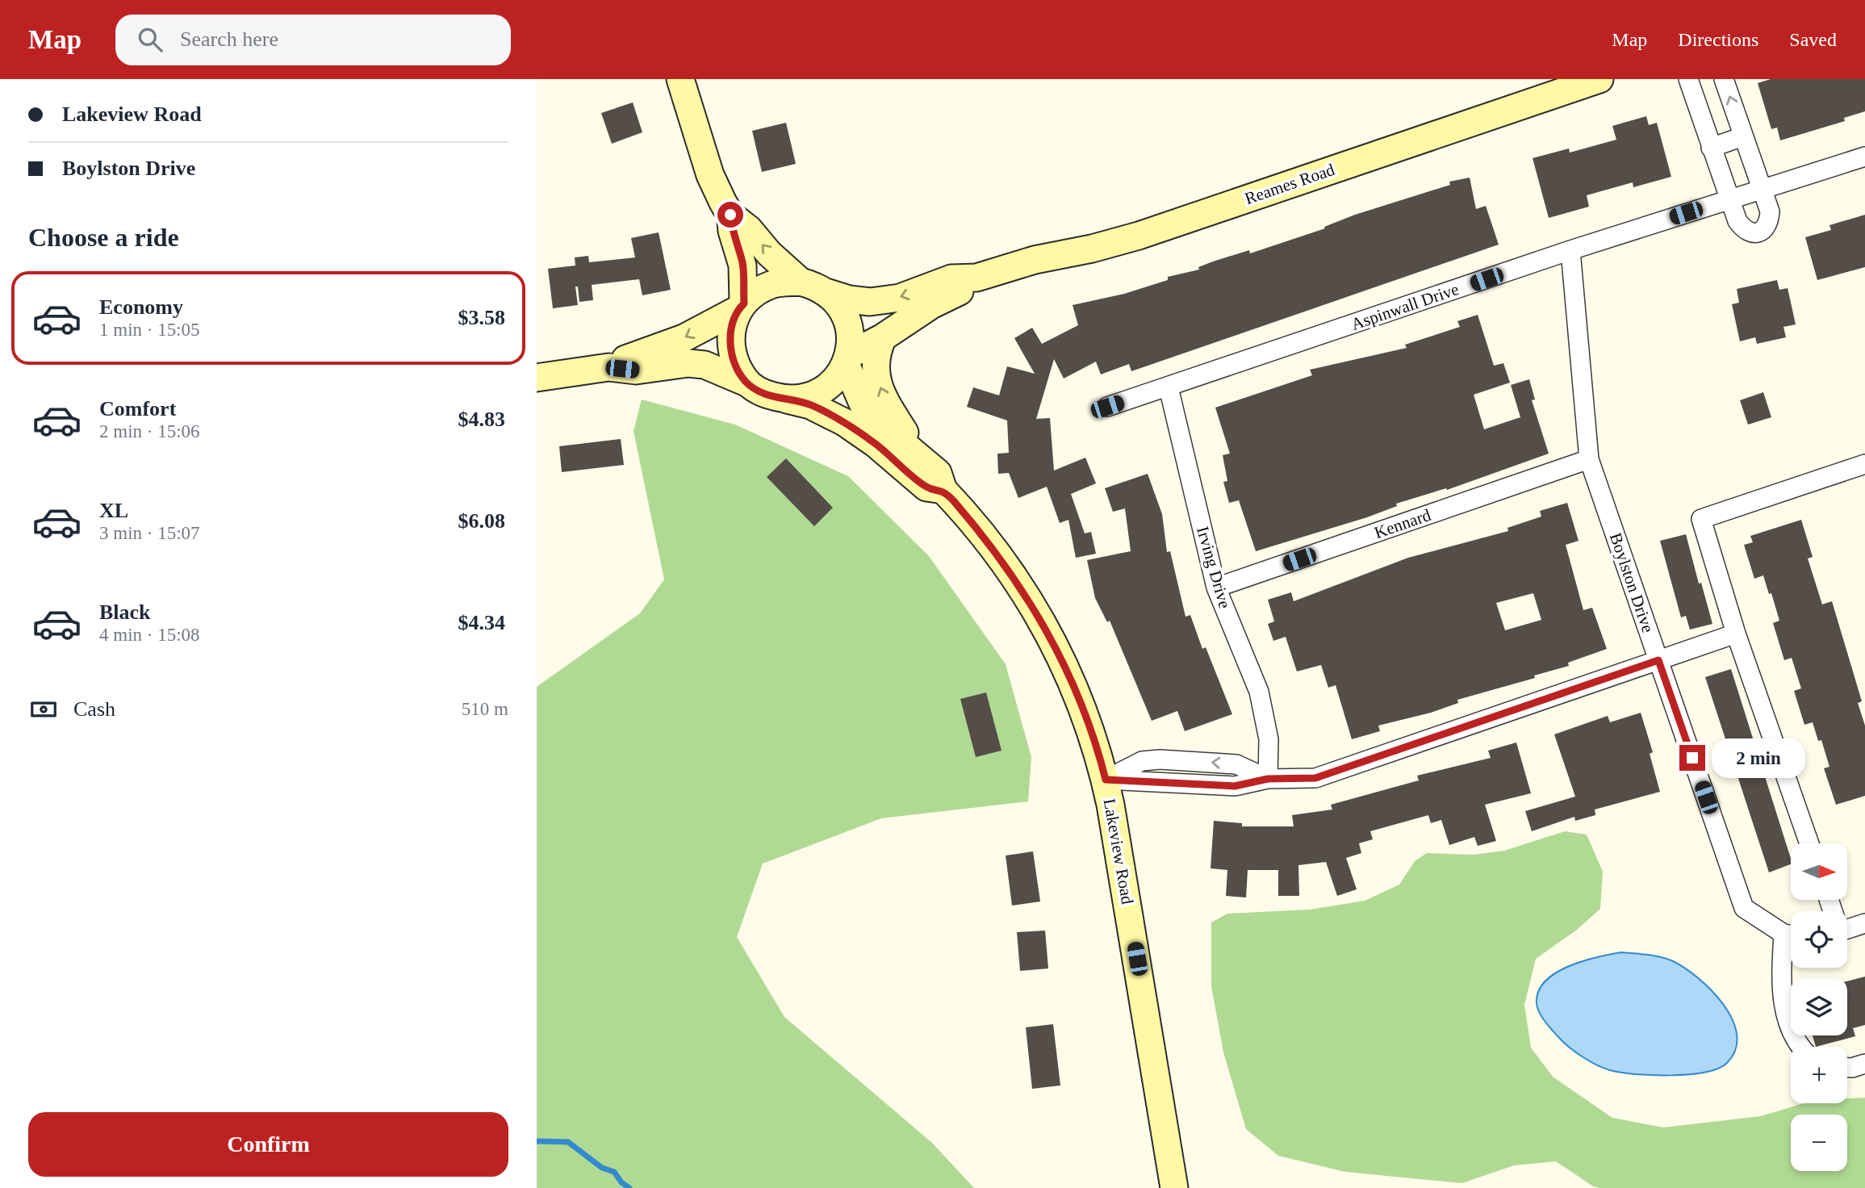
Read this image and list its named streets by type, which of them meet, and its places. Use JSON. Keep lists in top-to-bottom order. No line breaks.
{"streets":{"main road":["Reames Road","Lakeview Road"],"street":["Aspinwall Drive","Kennard","Irving Drive","Boylston Drive"]},"crossings":[["Reames Road","Lakeview Road"],["Aspinwall Drive","Irving Drive"],["Aspinwall Drive","Boylston Drive"],["Kennard","Irving Drive"],["Kennard","Boylston Drive"]],"north":"right","page":{"header":"Map","search":"Search here","nav":["Map","Directions","Saved"],"banner":["Lakeview Road","Boylston Drive"],"heading":"Choose a ride","list":[{"name":"Economy","note":"1 min · 15:05","value":"$3.58"},{"name":"Comfort","note":"2 min · 15:06","value":"$4.83"},{"name":"XL","note":"3 min · 15:07","value":"$6.08"},{"name":"Black","note":"4 min · 15:08","value":"$4.34"}],"pay":["Cash","510 m"],"bubble":"2 min","map_buttons":["+","−"],"buttons":"Confirm"}}
